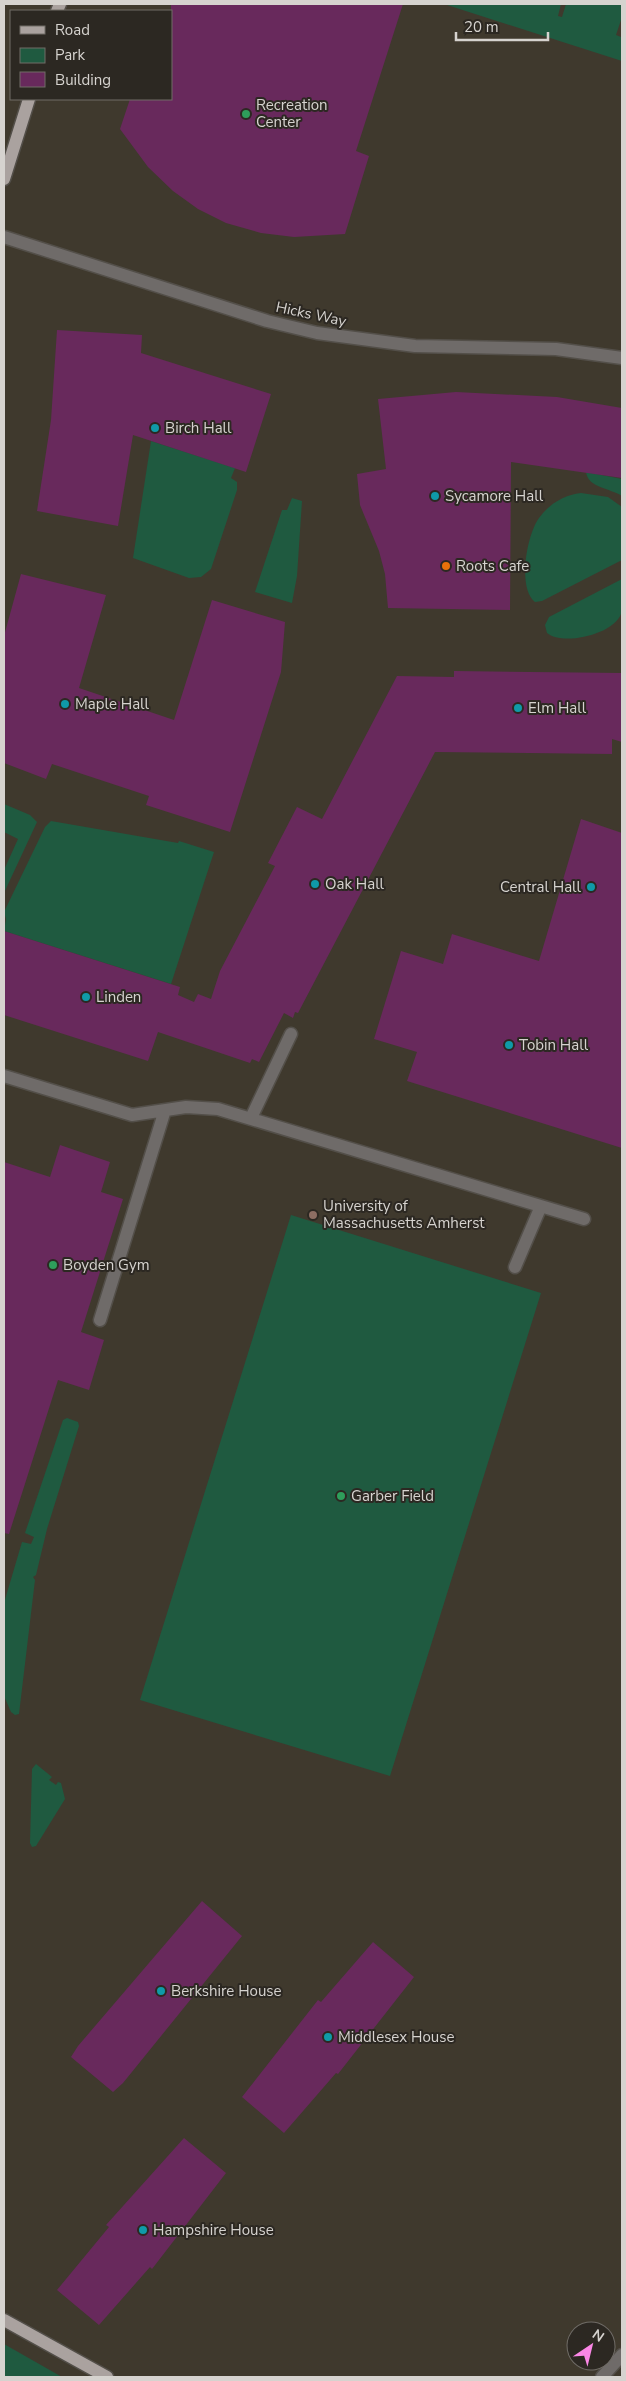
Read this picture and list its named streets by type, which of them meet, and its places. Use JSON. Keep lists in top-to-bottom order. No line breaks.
{"streets":{"lane":["Hicks Way"]},"places":["Recreation Center","Birch Hall","Sycamore Hall","Roots Cafe","Maple Hall","Elm Hall","Oak Hall","Central Hall","Linden","Tobin Hall","University of Massachusetts Amherst","Boyden Gym","Garber Field","Berkshire House","Middlesex House","Hampshire House"],"legend":["Road","Park","Building"],"scale_bar":"20 m","north":"top right"}
